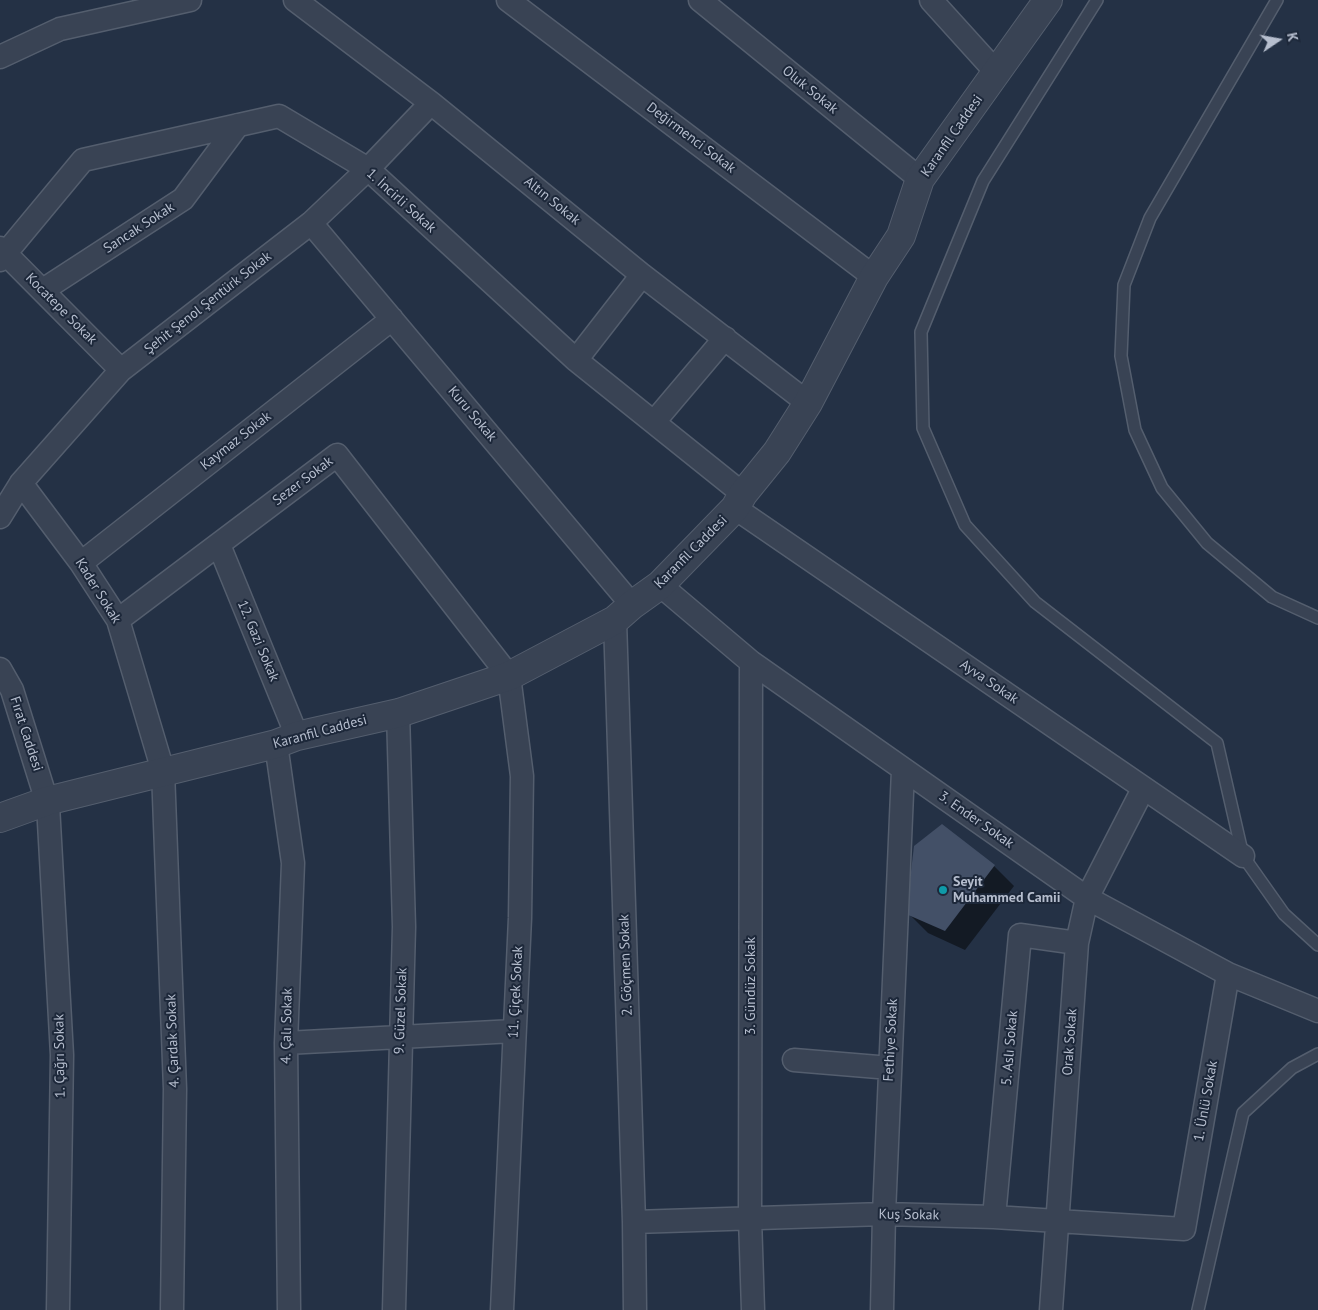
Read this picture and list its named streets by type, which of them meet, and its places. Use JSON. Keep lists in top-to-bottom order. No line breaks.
{"streets":{"street":["Oluk Sokak","Karanfil Caddesi","Değirmenci Sokak","1. İncirli Sokak","Altın Sokak","Sancak Sokak","Şehit Şenol Şentürk Sokak","Kocatepe Sokak","Kuru Sokak","Kaymaz Sokak","Sezer Sokak","Kader Sokak","12. Gazi Sokak","Ayva Sokak","Fırat Caddesi","3. Ender Sokak","2. Göçmen Sokak","3. Gündüz Sokak","11. Çiçek Sokak","9. Güzel Sokak","4. Çalı Sokak","Fethiye Sokak","4. Çardak Sokak","Orak Sokak","5. Aslı Sokak","1. Çağrı Sokak","1. Ünlü Sokak","Kuş Sokak"]},"crossings":[["Oluk Sokak","Karanfil Caddesi"],["Karanfil Caddesi","Değirmenci Sokak"],["Karanfil Caddesi","1. İncirli Sokak"],["Karanfil Caddesi","Altın Sokak"],["Karanfil Caddesi","Kuru Sokak"],["Karanfil Caddesi","Sezer Sokak"],["Karanfil Caddesi","Kader Sokak"],["Karanfil Caddesi","12. Gazi Sokak"],["Karanfil Caddesi","Ayva Sokak"],["Karanfil Caddesi","Fırat Caddesi"],["Karanfil Caddesi","3. Ender Sokak"],["Karanfil Caddesi","2. Göçmen Sokak"],["Karanfil Caddesi","11. Çiçek Sokak"],["Karanfil Caddesi","9. Güzel Sokak"],["Karanfil Caddesi","4. Çalı Sokak"],["Karanfil Caddesi","4. Çardak Sokak"],["Karanfil Caddesi","1. Çağrı Sokak"],["1. İncirli Sokak","Sancak Sokak"],["1. İncirli Sokak","Şehit Şenol Şentürk Sokak"],["1. İncirli Sokak","Kocatepe Sokak"],["1. İncirli Sokak","Ayva Sokak"],["Altın Sokak","Şehit Şenol Şentürk Sokak"],["Sancak Sokak","Kocatepe Sokak"],["Şehit Şenol Şentürk Sokak","Kocatepe Sokak"],["Şehit Şenol Şentürk Sokak","Kuru Sokak"],["Şehit Şenol Şentürk Sokak","Kader Sokak"],["Kuru Sokak","Kaymaz Sokak"],["Kuru Sokak","2. Göçmen Sokak"],["Kaymaz Sokak","Kader Sokak"],["Sezer Sokak","Kader Sokak"],["Sezer Sokak","12. Gazi Sokak"],["Sezer Sokak","11. Çiçek Sokak"],["Kader Sokak","4. Çardak Sokak"],["12. Gazi Sokak","4. Çalı Sokak"],["Ayva Sokak","Orak Sokak"],["Fırat Caddesi","1. Çağrı Sokak"],["3. Ender Sokak","3. Gündüz Sokak"],["3. Ender Sokak","Fethiye Sokak"],["3. Ender Sokak","Orak Sokak"],["3. Ender Sokak","1. Ünlü Sokak"],["2. Göçmen Sokak","Kuş Sokak"],["3. Gündüz Sokak","Kuş Sokak"],["Fethiye Sokak","Kuş Sokak"],["Orak Sokak","5. Aslı Sokak"],["Orak Sokak","Kuş Sokak"],["5. Aslı Sokak","Kuş Sokak"],["1. Ünlü Sokak","Kuş Sokak"]],"places":["Seyit Muhammed Camii"],"north":"right"}
